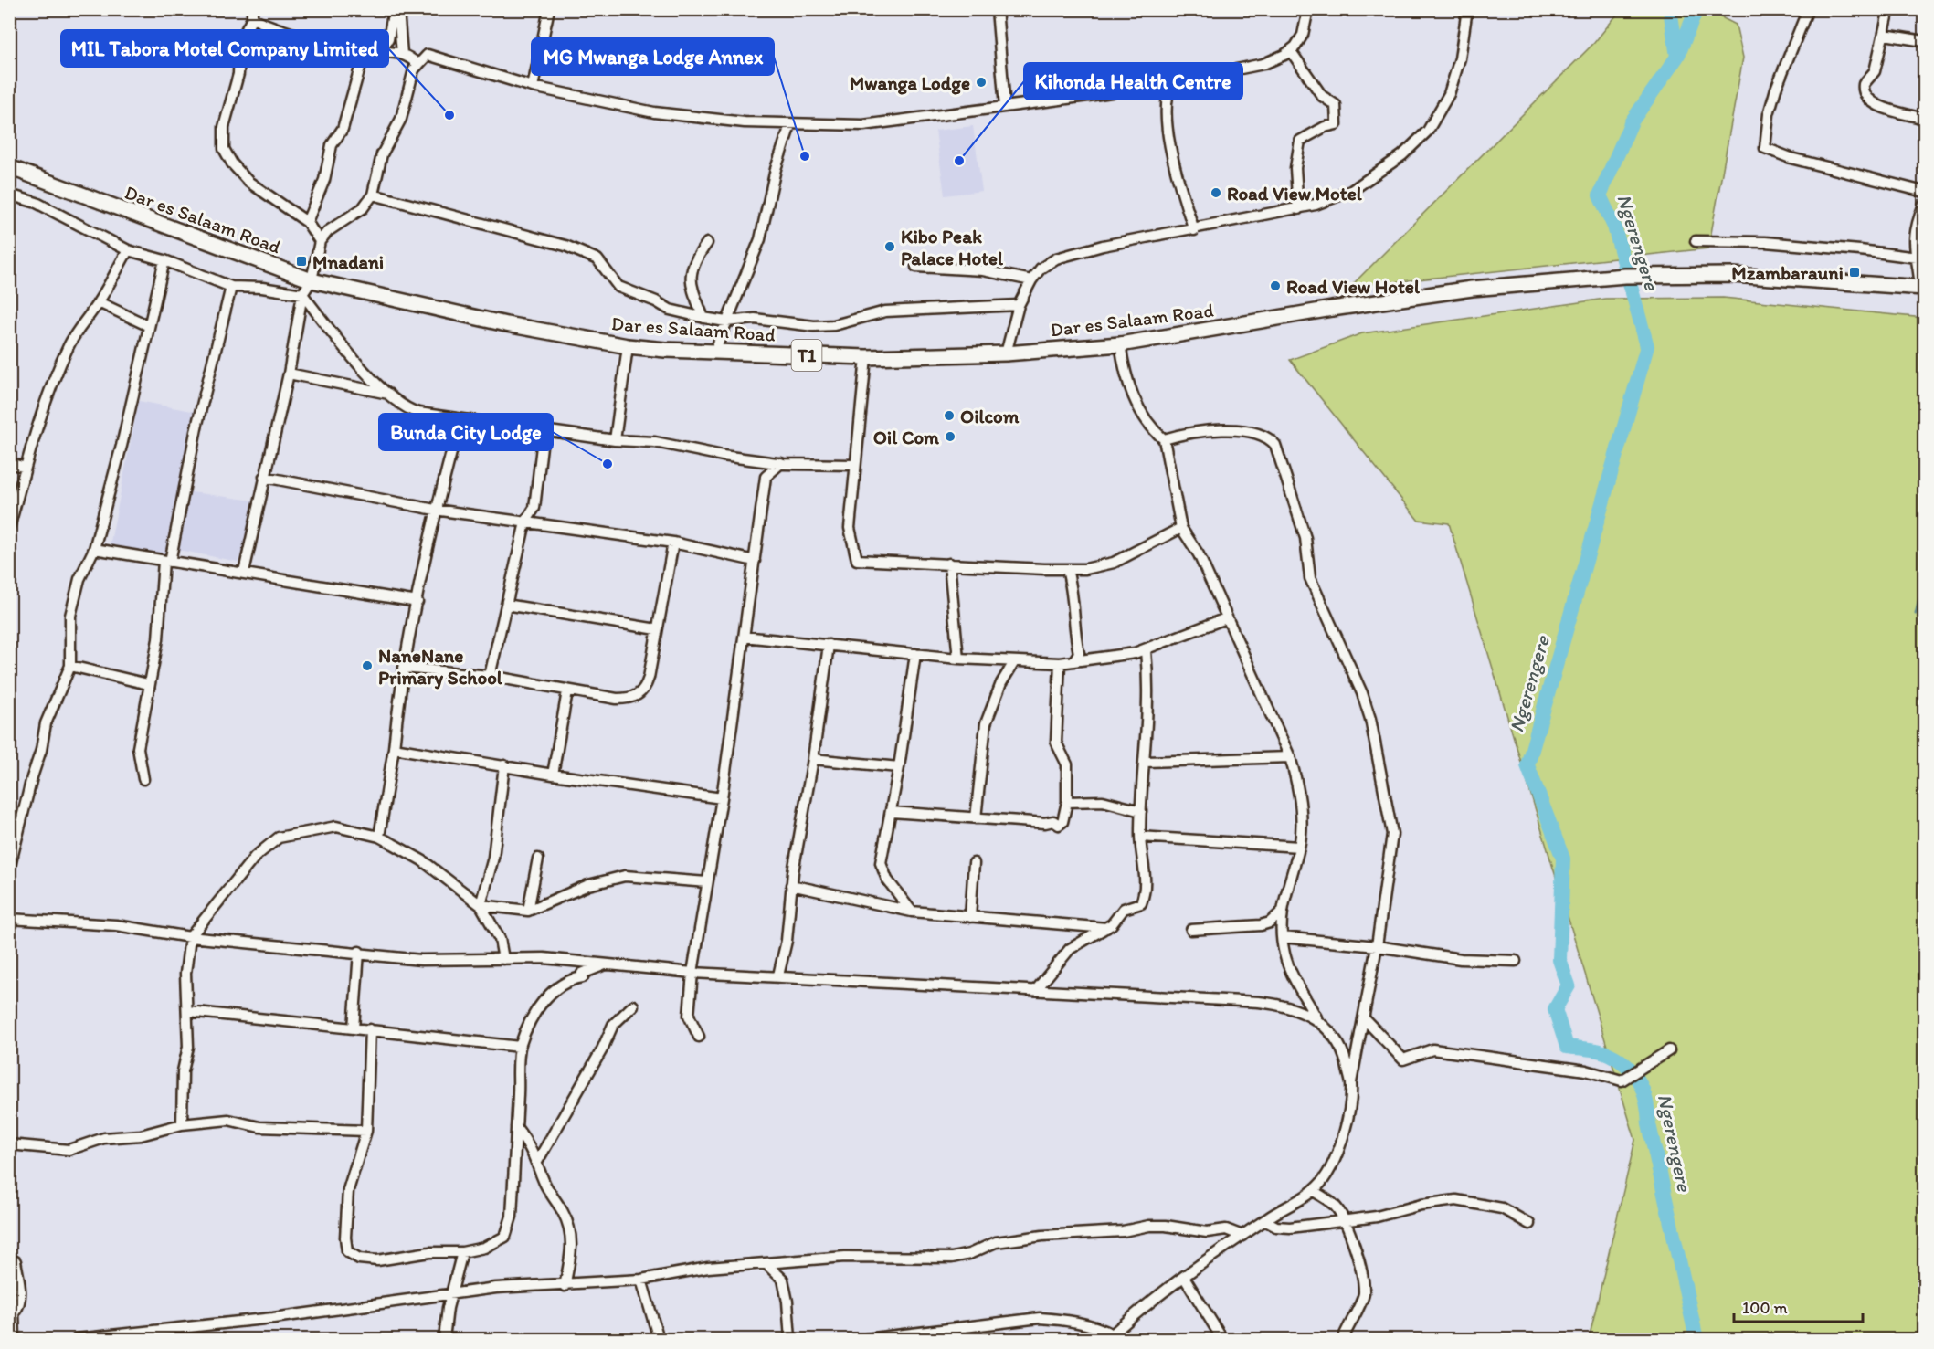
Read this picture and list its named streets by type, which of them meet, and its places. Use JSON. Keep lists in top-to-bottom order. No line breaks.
{"streets":{"highway":["Dar es Salaam Road","T1"]},"water":["Ngerengere"],"places":{"other":["Mwanga Lodge","MIL Tabora Motel Company Limited","MG Mwanga Lodge Annex","Kihonda Health Centre","Road View Motel","Kibo Peak Palace Hotel","Road View Hotel","Oilcom","Oil Com","Bunda City Lodge","NaneNane Primary School"],"transit":["Mnadani","Mzambarauni"]},"scale_bar":"100 m"}
